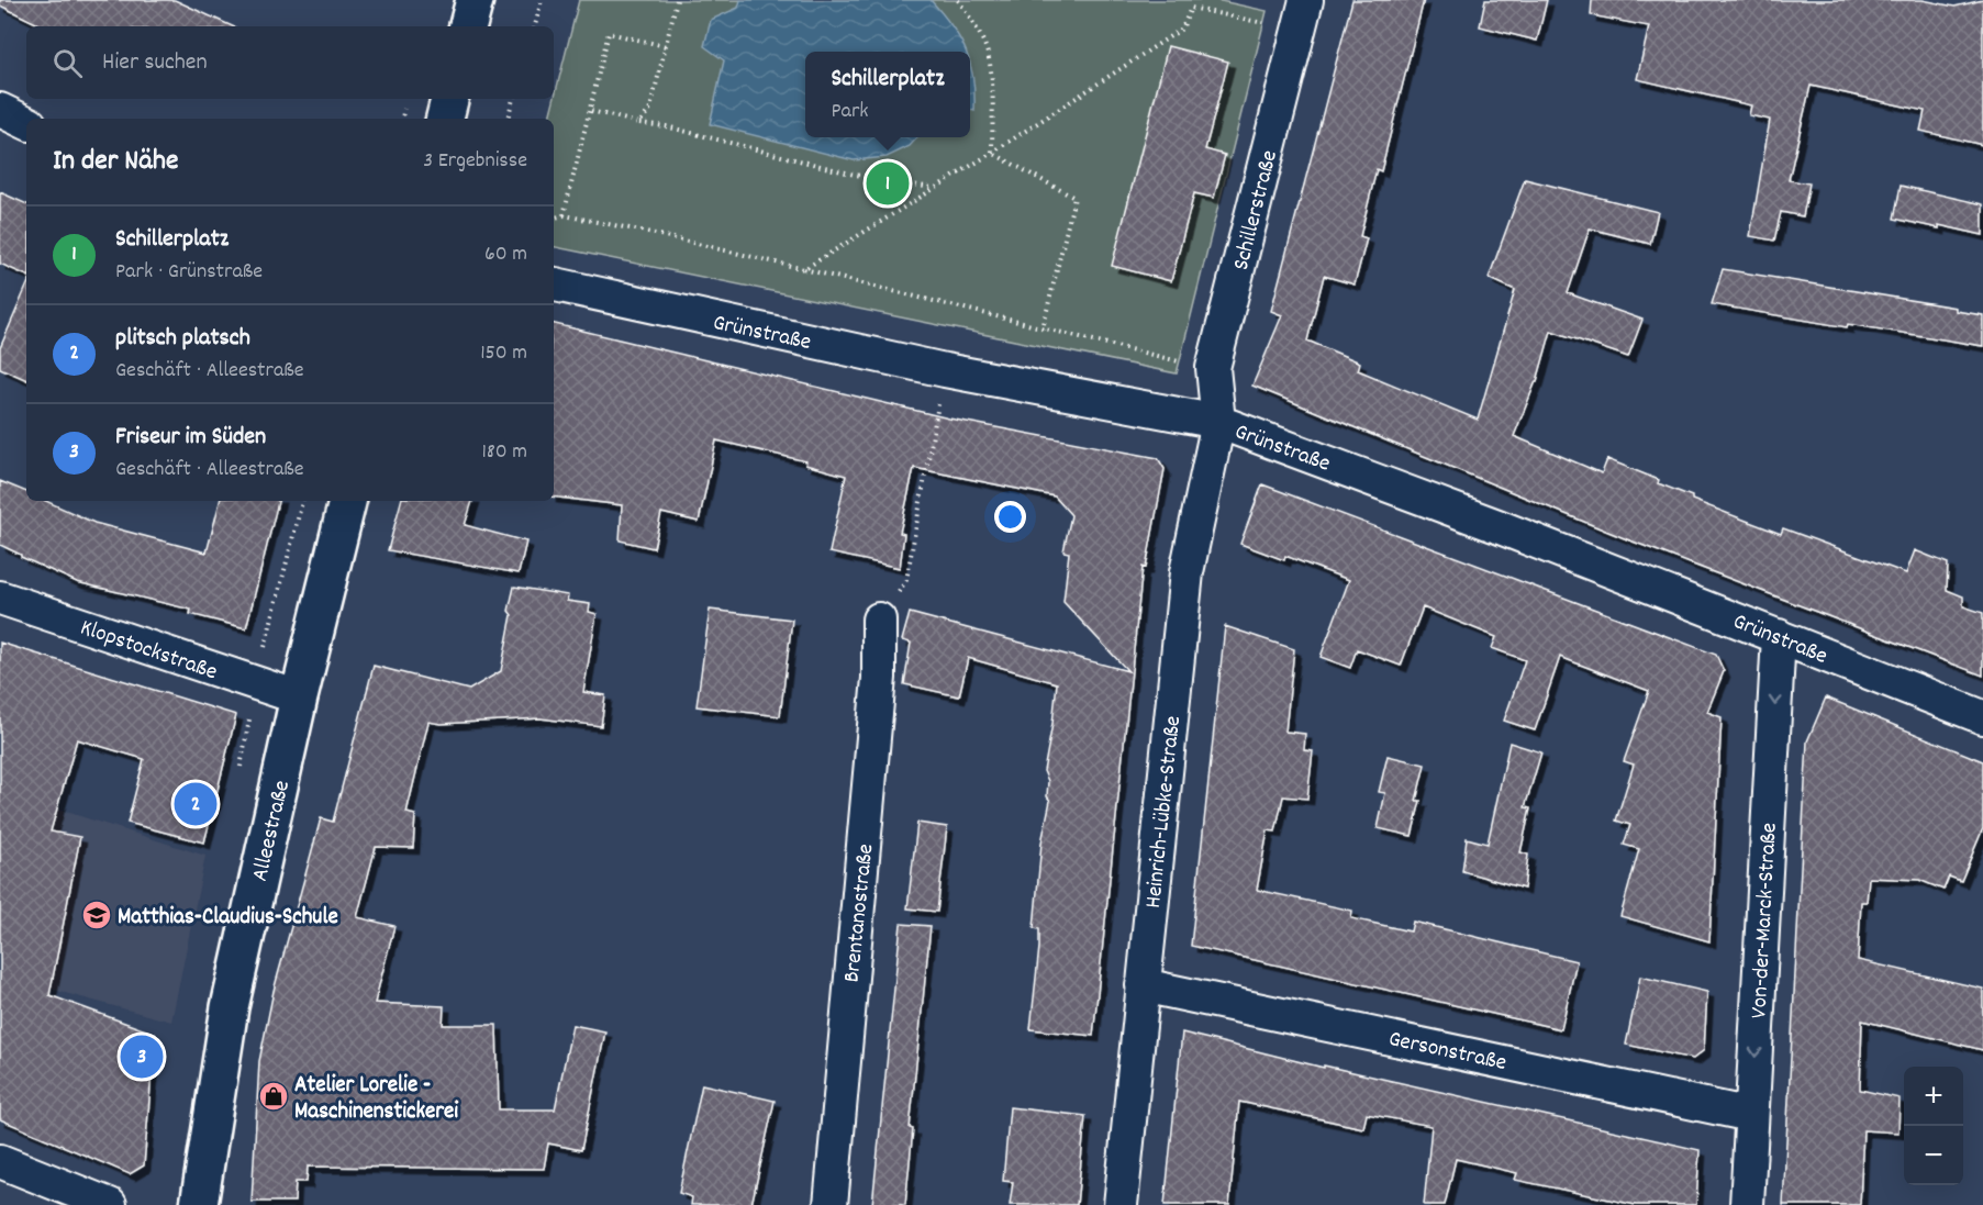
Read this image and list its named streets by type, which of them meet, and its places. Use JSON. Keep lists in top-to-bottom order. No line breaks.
{"streets":{"main road":["Alleestraße"],"street":["Schillerstraße","Grünstraße","Klopstockstraße","Heinrich-Lübke-Straße","Brentanostraße","Von-der-Marck-Straße","Gersonstraße"]},"crossings":[["Schillerstraße","Grünstraße"],["Schillerstraße","Heinrich-Lübke-Straße"],["Grünstraße","Heinrich-Lübke-Straße"],["Grünstraße","Von-der-Marck-Straße"],["Klopstockstraße","Alleestraße"],["Heinrich-Lübke-Straße","Gersonstraße"],["Von-der-Marck-Straße","Gersonstraße"]],"one_way":["Von-der-Marck-Straße"],"places":{"school or university":["Matthias-Claudius-Schule"],"shop":["Atelier Lorelie - Maschinenstickerei"]},"page":{"search":"Hier suchen","popup":["Schillerplatz","Park"],"heading":["In der Nähe","3 Ergebnisse"],"pins":["1","2","3"],"list":[{"mark":"1","name":"Schillerplatz","note":"Park · Grünstraße","value":"60 m"},{"mark":"2","name":"plitsch platsch","note":"Geschäft · Alleestraße","value":"150 m"},{"mark":"3","name":"Friseur im Süden","note":"Geschäft · Alleestraße","value":"180 m"}],"map_buttons":["+","−"]}}
